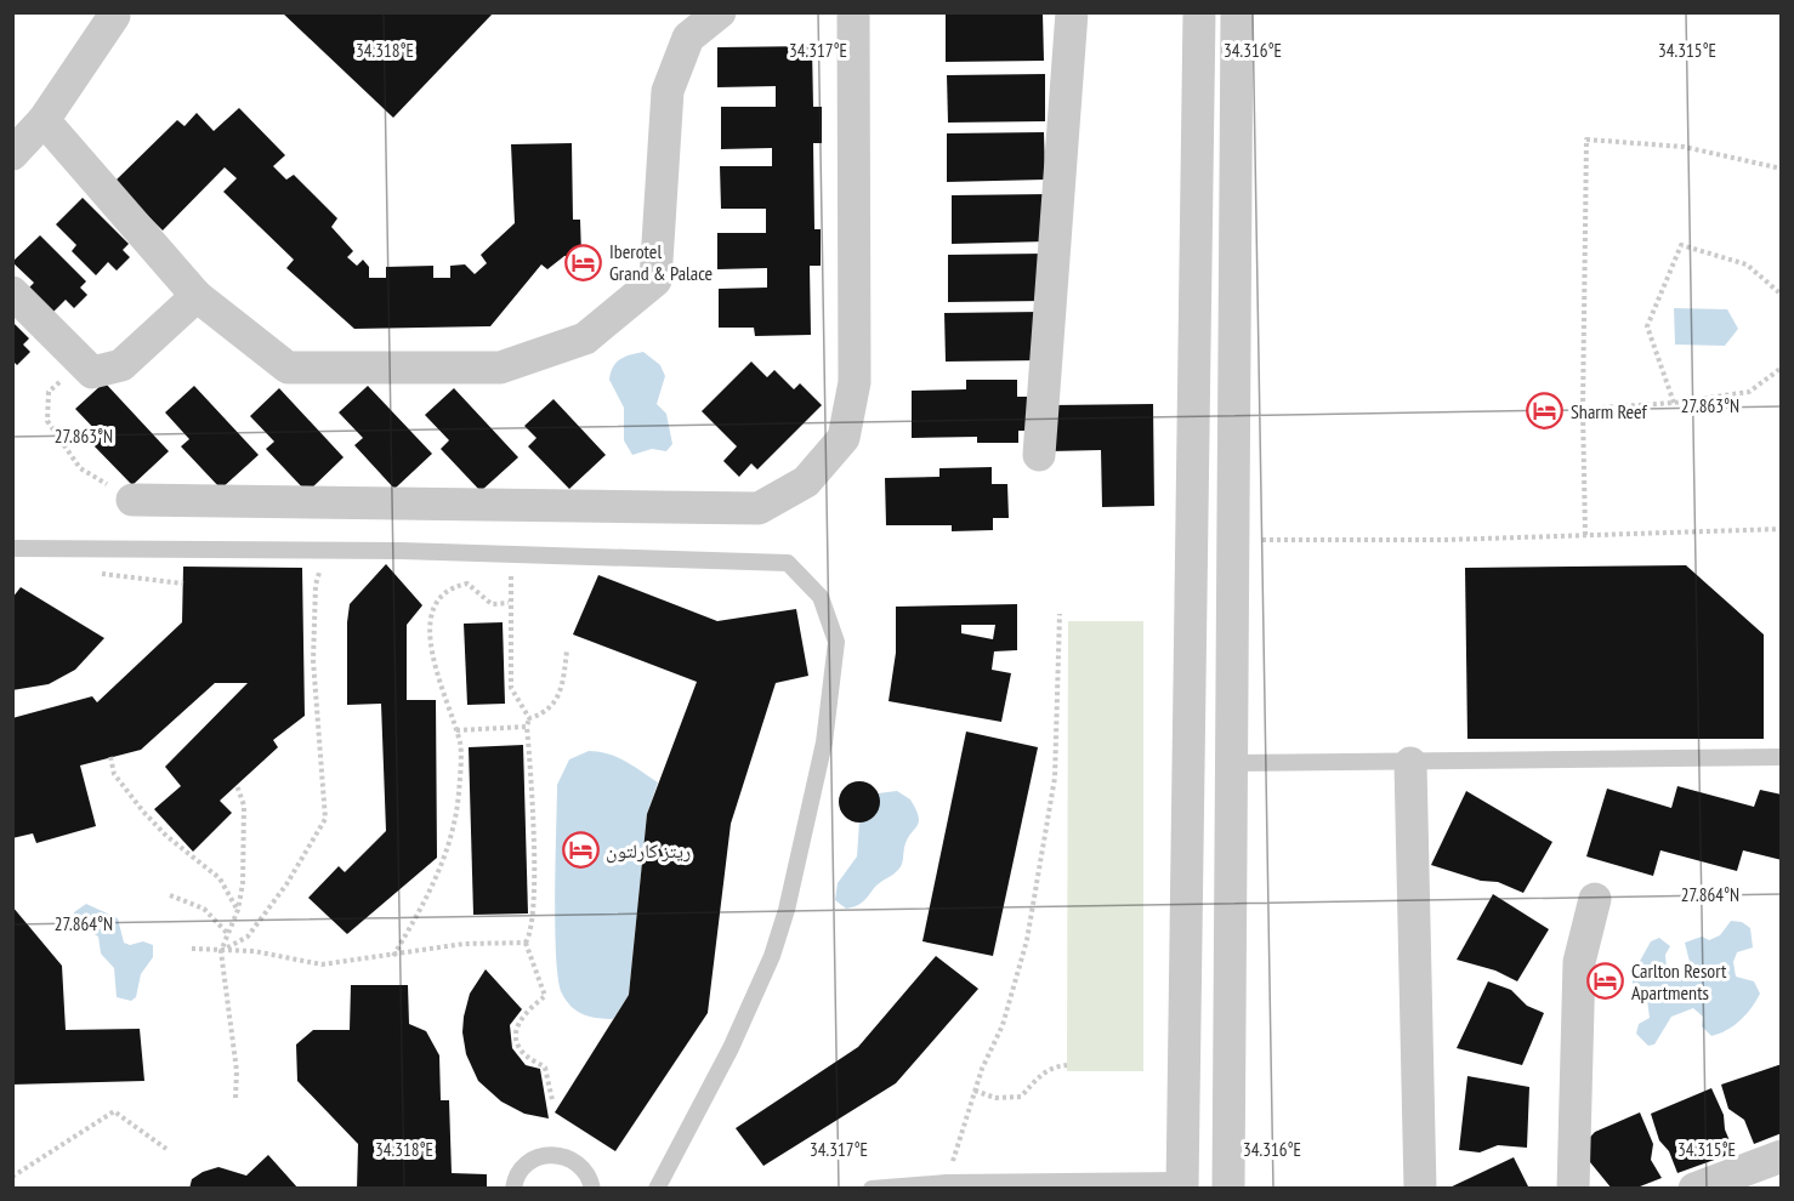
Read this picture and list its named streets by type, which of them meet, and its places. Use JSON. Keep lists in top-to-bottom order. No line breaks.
{"places":{"hotel":["Iberotel Grand & Palace","Sharm Reef","ريتز كارلتون","Carlton Resort Apartments"]},"coordinates":["34.318°E","34.317°E","34.316°E","34.315°E","27.863°N","27.864°N"]}
